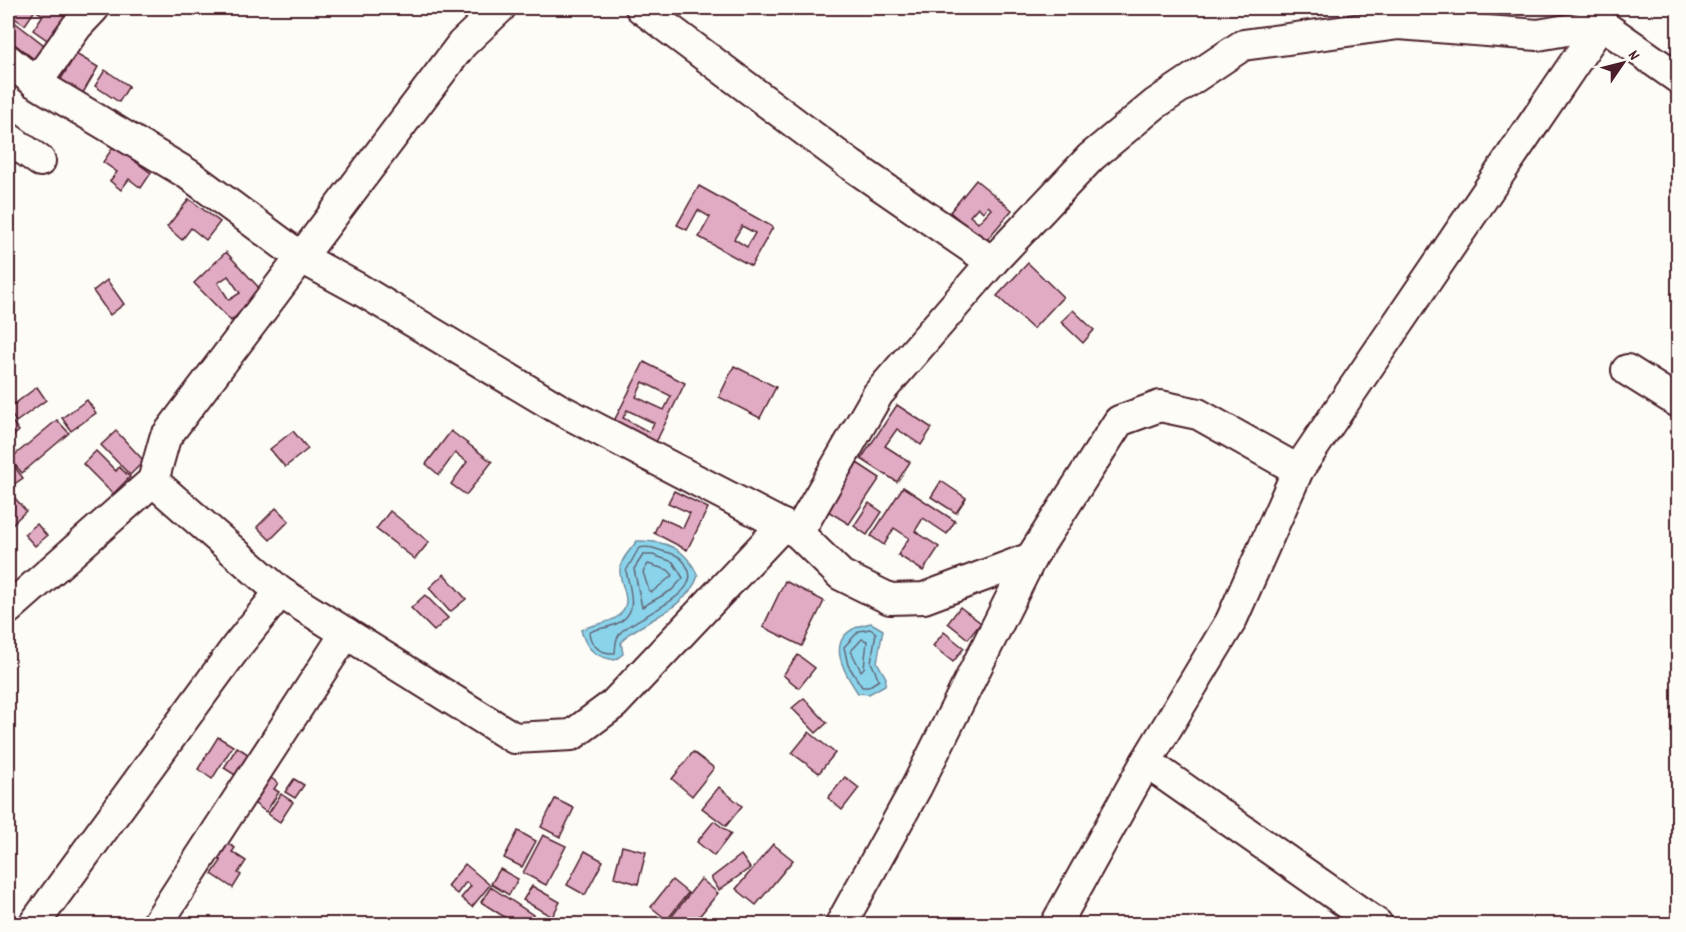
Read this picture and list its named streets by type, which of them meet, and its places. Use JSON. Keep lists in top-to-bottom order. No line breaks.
{"north":"top right"}
